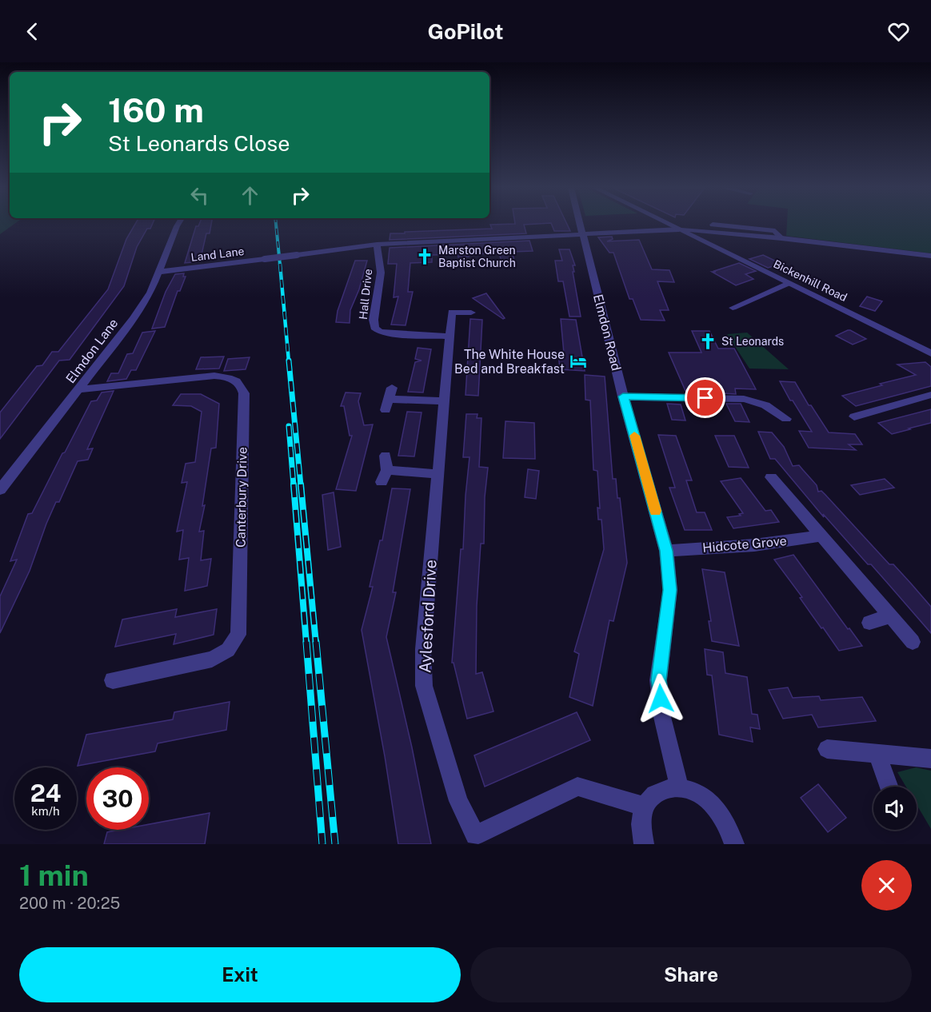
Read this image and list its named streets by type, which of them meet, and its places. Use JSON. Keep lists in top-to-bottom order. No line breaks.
{"streets":{"street":["Land Lane","Bickenhill Road","Hall Drive","Elmdon Road","Elmdon Lane","Canterbury Drive","Hidcote Grove","Aylesford Drive"]},"crossings":[["Land Lane","Bickenhill Road"],["Land Lane","Hall Drive"],["Land Lane","Elmdon Road"],["Land Lane","Elmdon Lane"],["Hall Drive","Aylesford Drive"],["Elmdon Road","Hidcote Grove"],["Elmdon Lane","Canterbury Drive"]],"places":{"church":["Marston Green Baptist Church","St Leonards"],"hotel":["The White House Bed and Breakfast"]},"page":{"header":"GoPilot","turn":["160 m","St Leonards Close"],"speed":"24 km/h","limit":"30","heading":["1 min","200 m · 20:25"],"buttons":["Exit","Share"]}}
